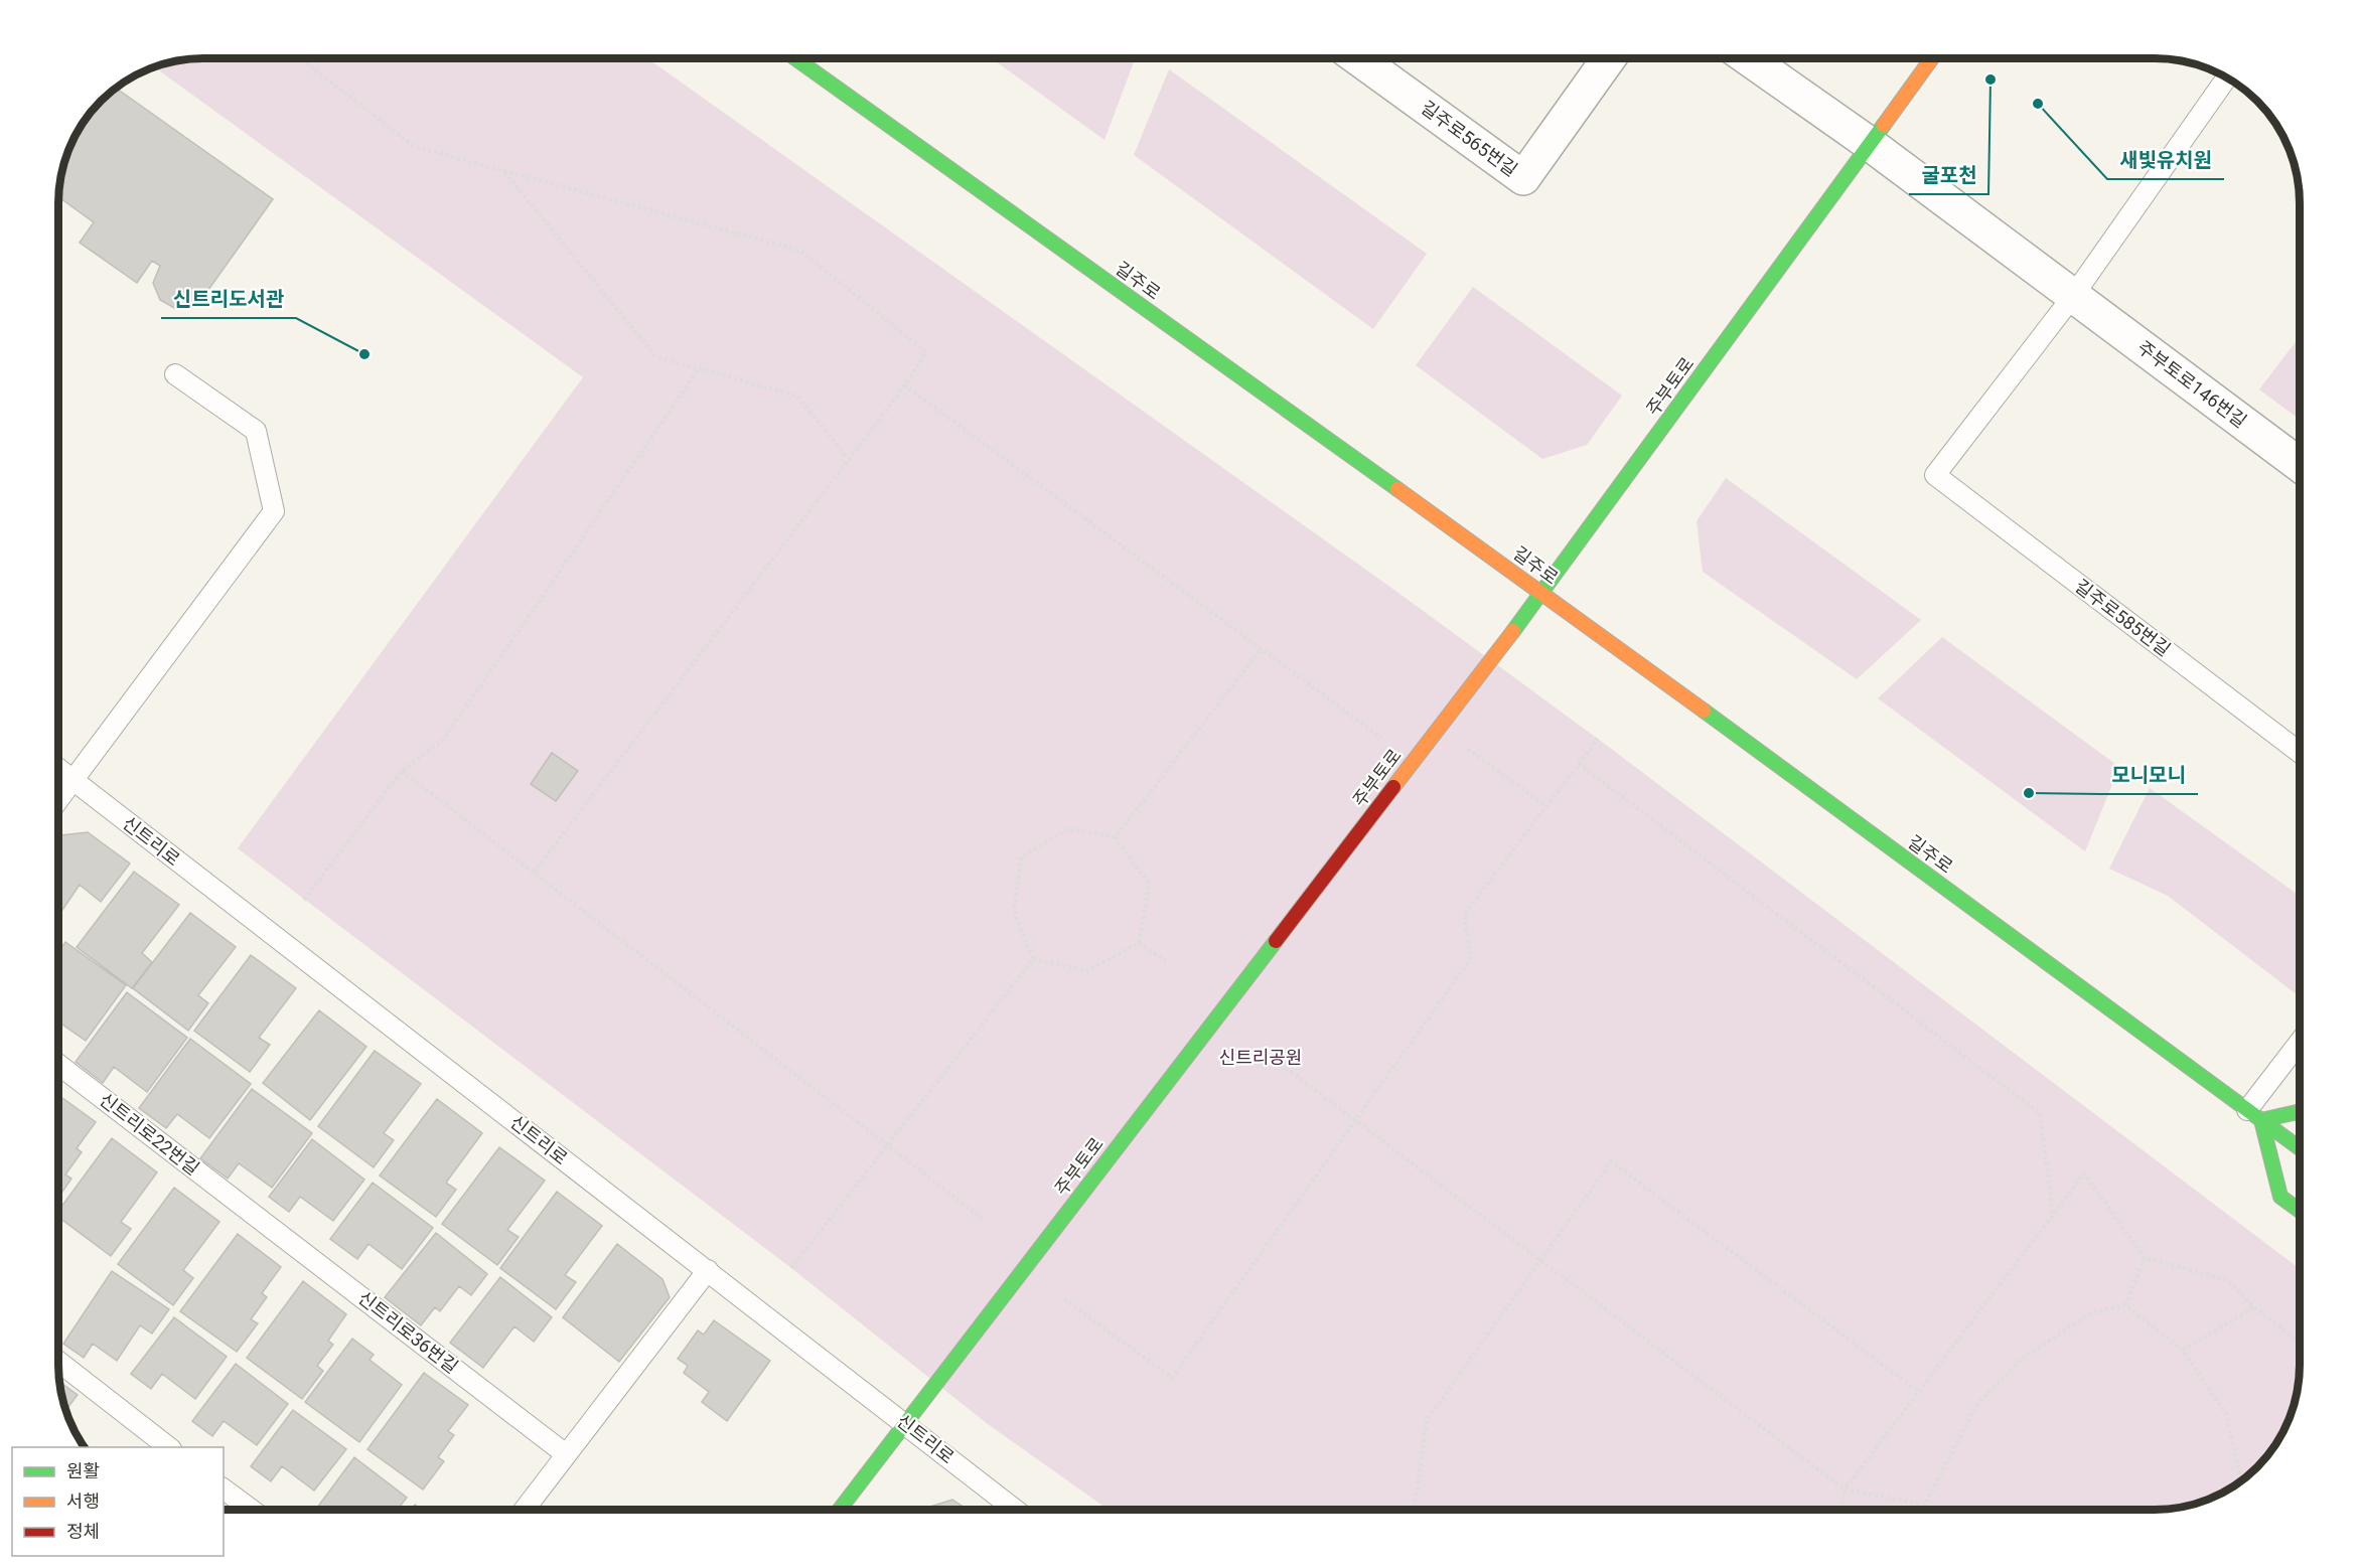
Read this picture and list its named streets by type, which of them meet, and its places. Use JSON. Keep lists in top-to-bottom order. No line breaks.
{"streets":{"main road":["길주로","주부토로"],"street":["길주로565번길","주부토로146번길"],"lane":["길주로585번길","신트리로","신트리로22번길","신트리로36번길"]},"crossings":[["길주로","주부토로"],["주부토로146번길","주부토로"],["주부토로146번길","길주로585번길"],["주부토로","신트리로"],["신트리로22번길","신트리로36번길"]],"parks":["신트리공원"],"places":["굴포천","새빛유치원","신트리도서관","모니모니"],"legend":["원활","서행","정체"]}
